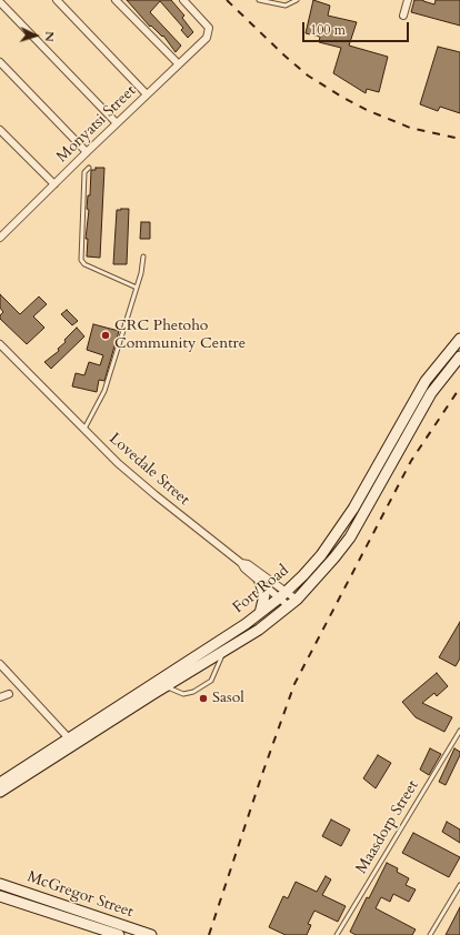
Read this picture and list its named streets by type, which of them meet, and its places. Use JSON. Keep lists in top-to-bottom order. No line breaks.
{"streets":{"main road":["Fort Road","McGregor Street"],"street":["Monyatsi Street","Lovedale Street"],"lane":["Maasdorp Street"]},"crossings":[["Lovedale Street","Fort Road"]],"places":["CRC Phetoho Community Centre","Sasol"],"scale_bar":"100 m","north":"right"}
